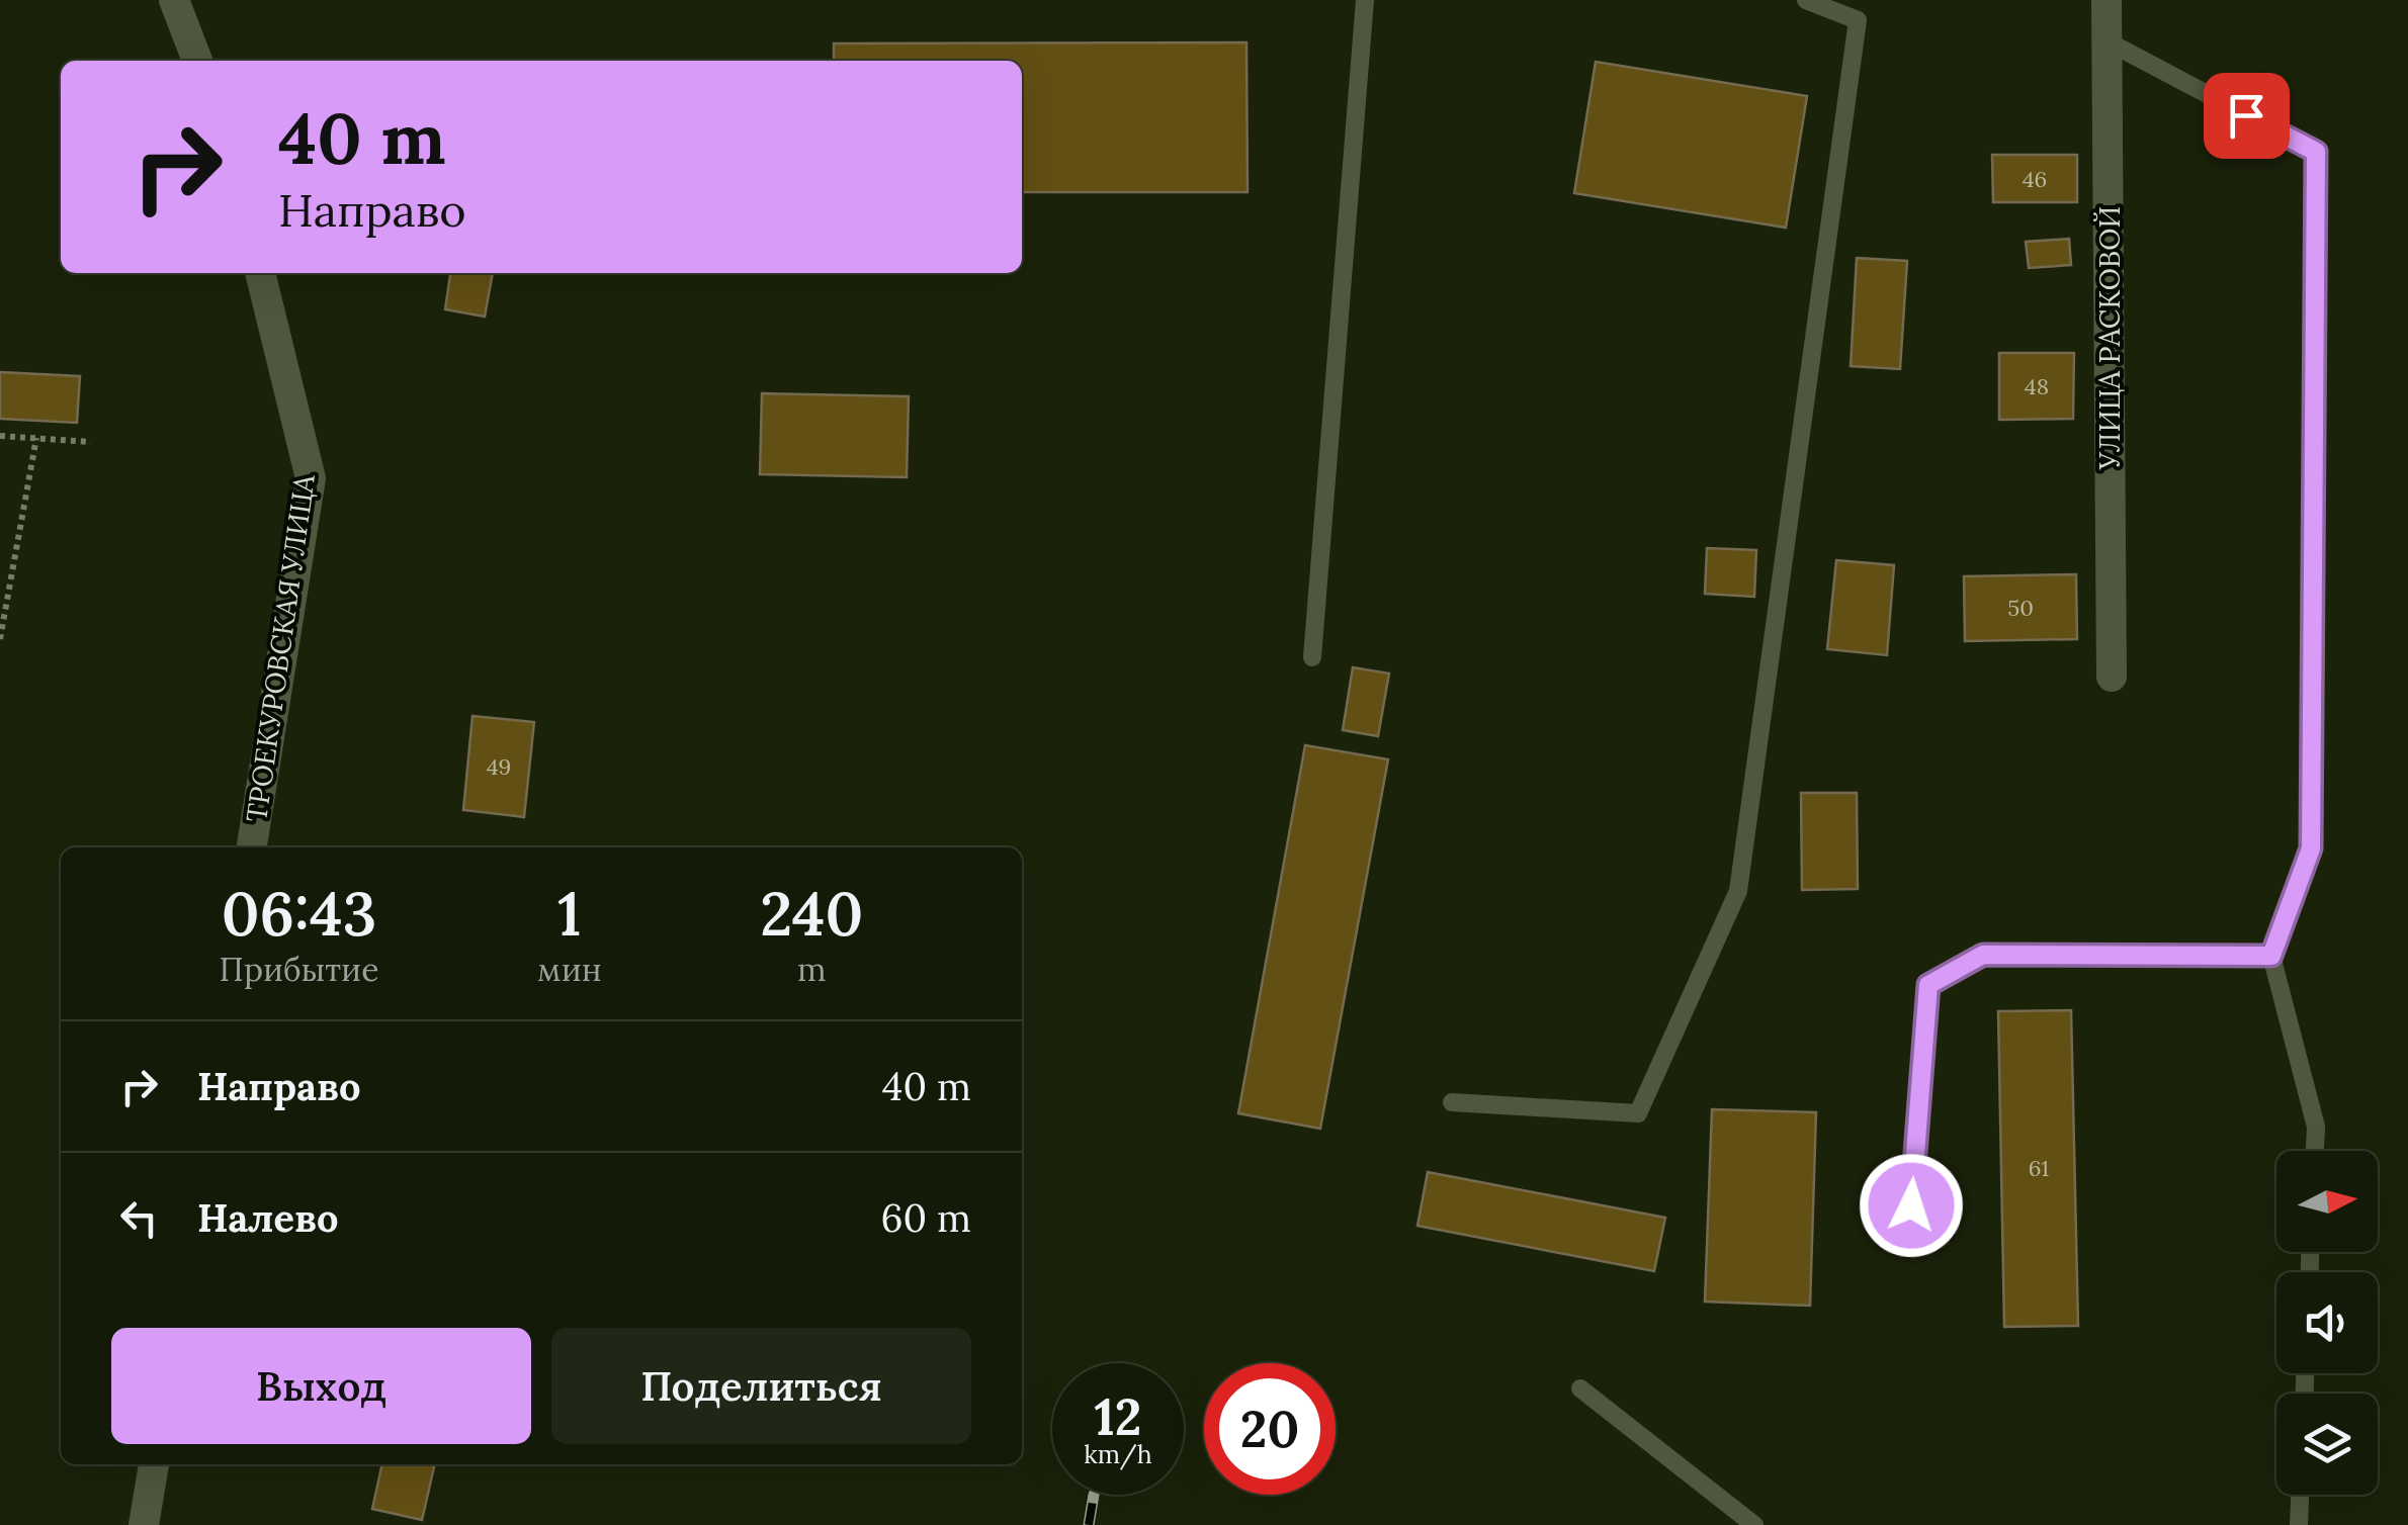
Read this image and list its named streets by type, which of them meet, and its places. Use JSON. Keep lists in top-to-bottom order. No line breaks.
{"streets":{"street":["УЛИЦА РАСКОВОЙ","ТРОЕКУРОВСКАЯ УЛИЦА"]},"house_numbers":["46","48","50","49","61"],"north":"right","page":{"turn":["40 m","Направо"],"eta":["06:43","Прибытие","1","мин","240","m"],"list":[{"name":"Направо","value":"40 m"},{"name":"Налево","value":"60 m"}],"buttons":["Выход","Поделиться"],"speed":"12 km/h","limit":"20"}}
